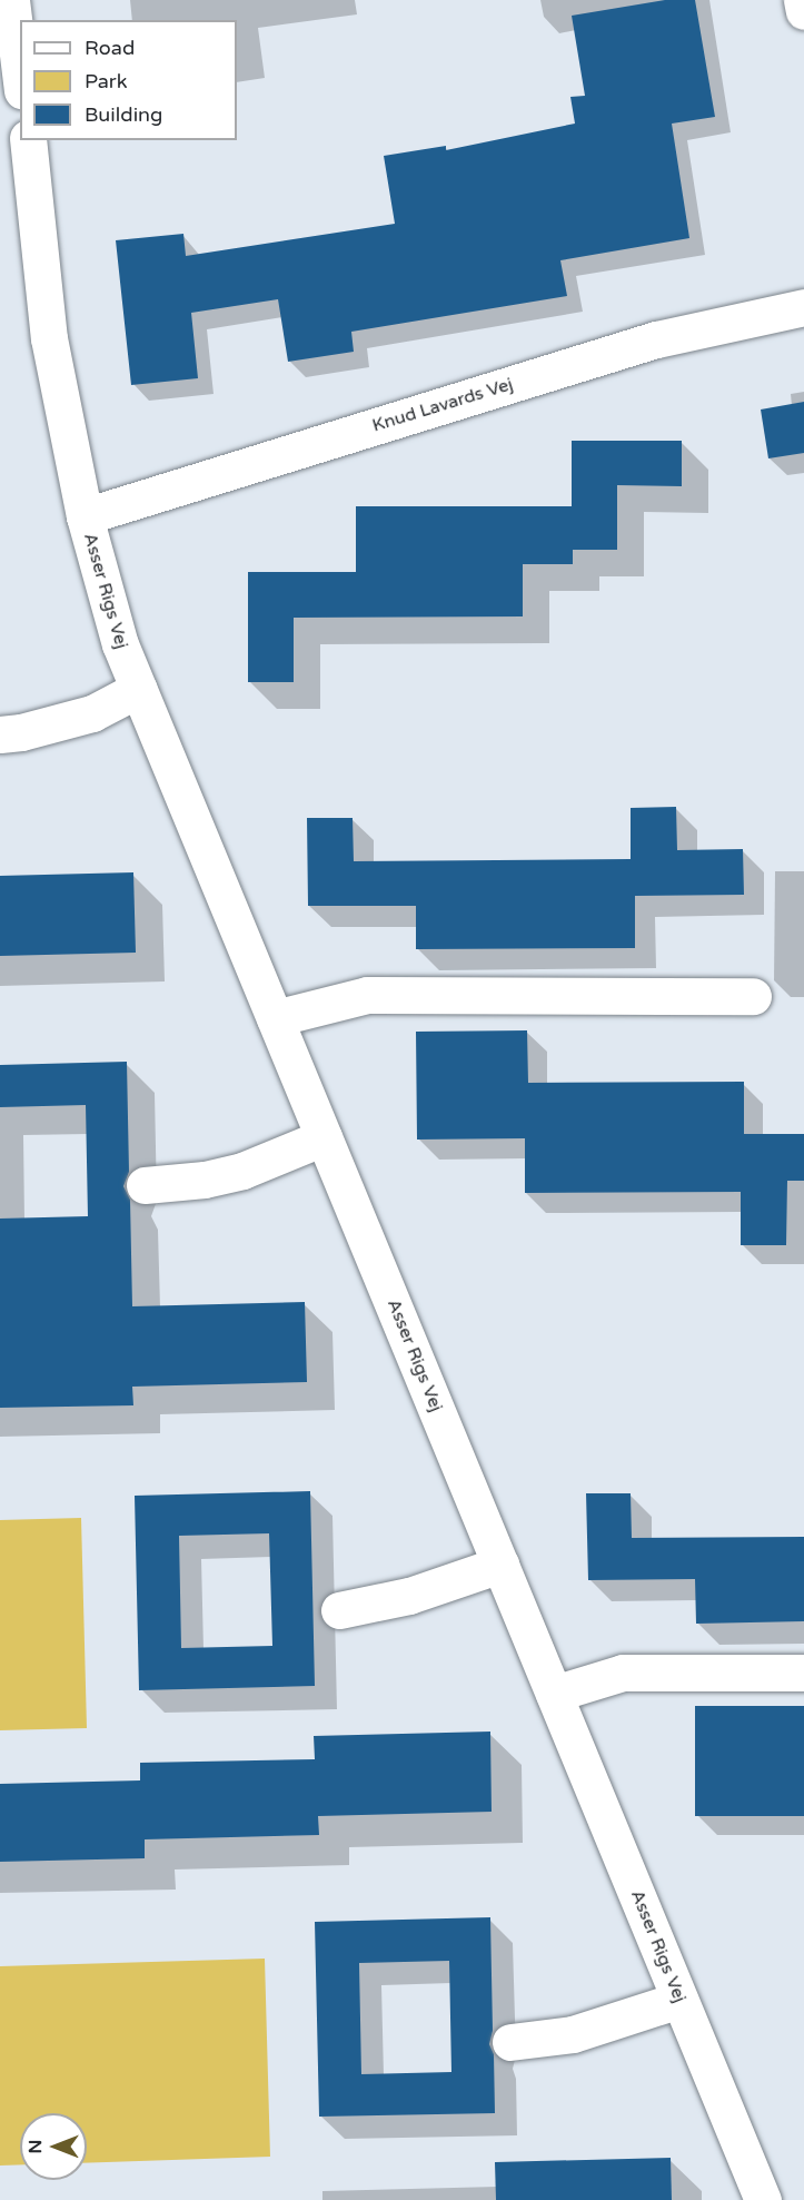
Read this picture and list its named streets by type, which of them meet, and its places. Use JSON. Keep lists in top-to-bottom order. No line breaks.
{"streets":{"street":["Knud Lavards Vej","Asser Rigs Vej"]},"crossings":[["Knud Lavards Vej","Asser Rigs Vej"]],"legend":["Road","Park","Building"],"north":"left"}
